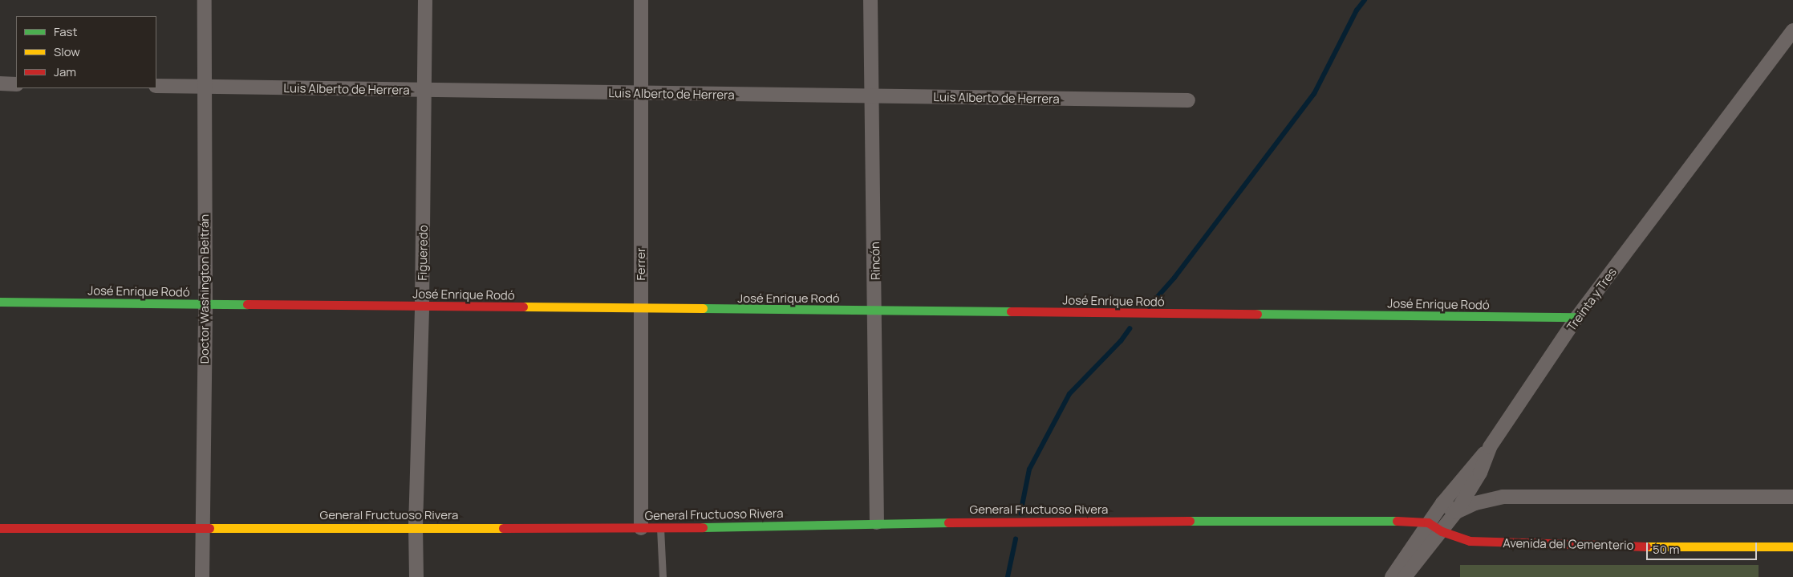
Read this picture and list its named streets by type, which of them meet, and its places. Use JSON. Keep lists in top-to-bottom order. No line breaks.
{"streets":{"street":["Luis Alberto de Herrera","Figueredo","Rincón","Ferrer","Doctor Washington Beltrán","José Enrique Rodó","Treinta y Tres","General Fructuoso Rivera","Avenida del Cementerio"]},"crossings":[["Luis Alberto de Herrera","Figueredo"],["Luis Alberto de Herrera","Rincón"],["Luis Alberto de Herrera","Ferrer"],["Luis Alberto de Herrera","Doctor Washington Beltrán"],["Figueredo","José Enrique Rodó"],["Figueredo","General Fructuoso Rivera"],["Rincón","José Enrique Rodó"],["Rincón","General Fructuoso Rivera"],["Ferrer","José Enrique Rodó"],["Ferrer","General Fructuoso Rivera"],["Doctor Washington Beltrán","José Enrique Rodó"],["Doctor Washington Beltrán","General Fructuoso Rivera"],["José Enrique Rodó","Treinta y Tres"],["Treinta y Tres","Avenida del Cementerio"],["General Fructuoso Rivera","Avenida del Cementerio"]],"legend":["Fast","Slow","Jam"],"scale_bar":"50 m"}
